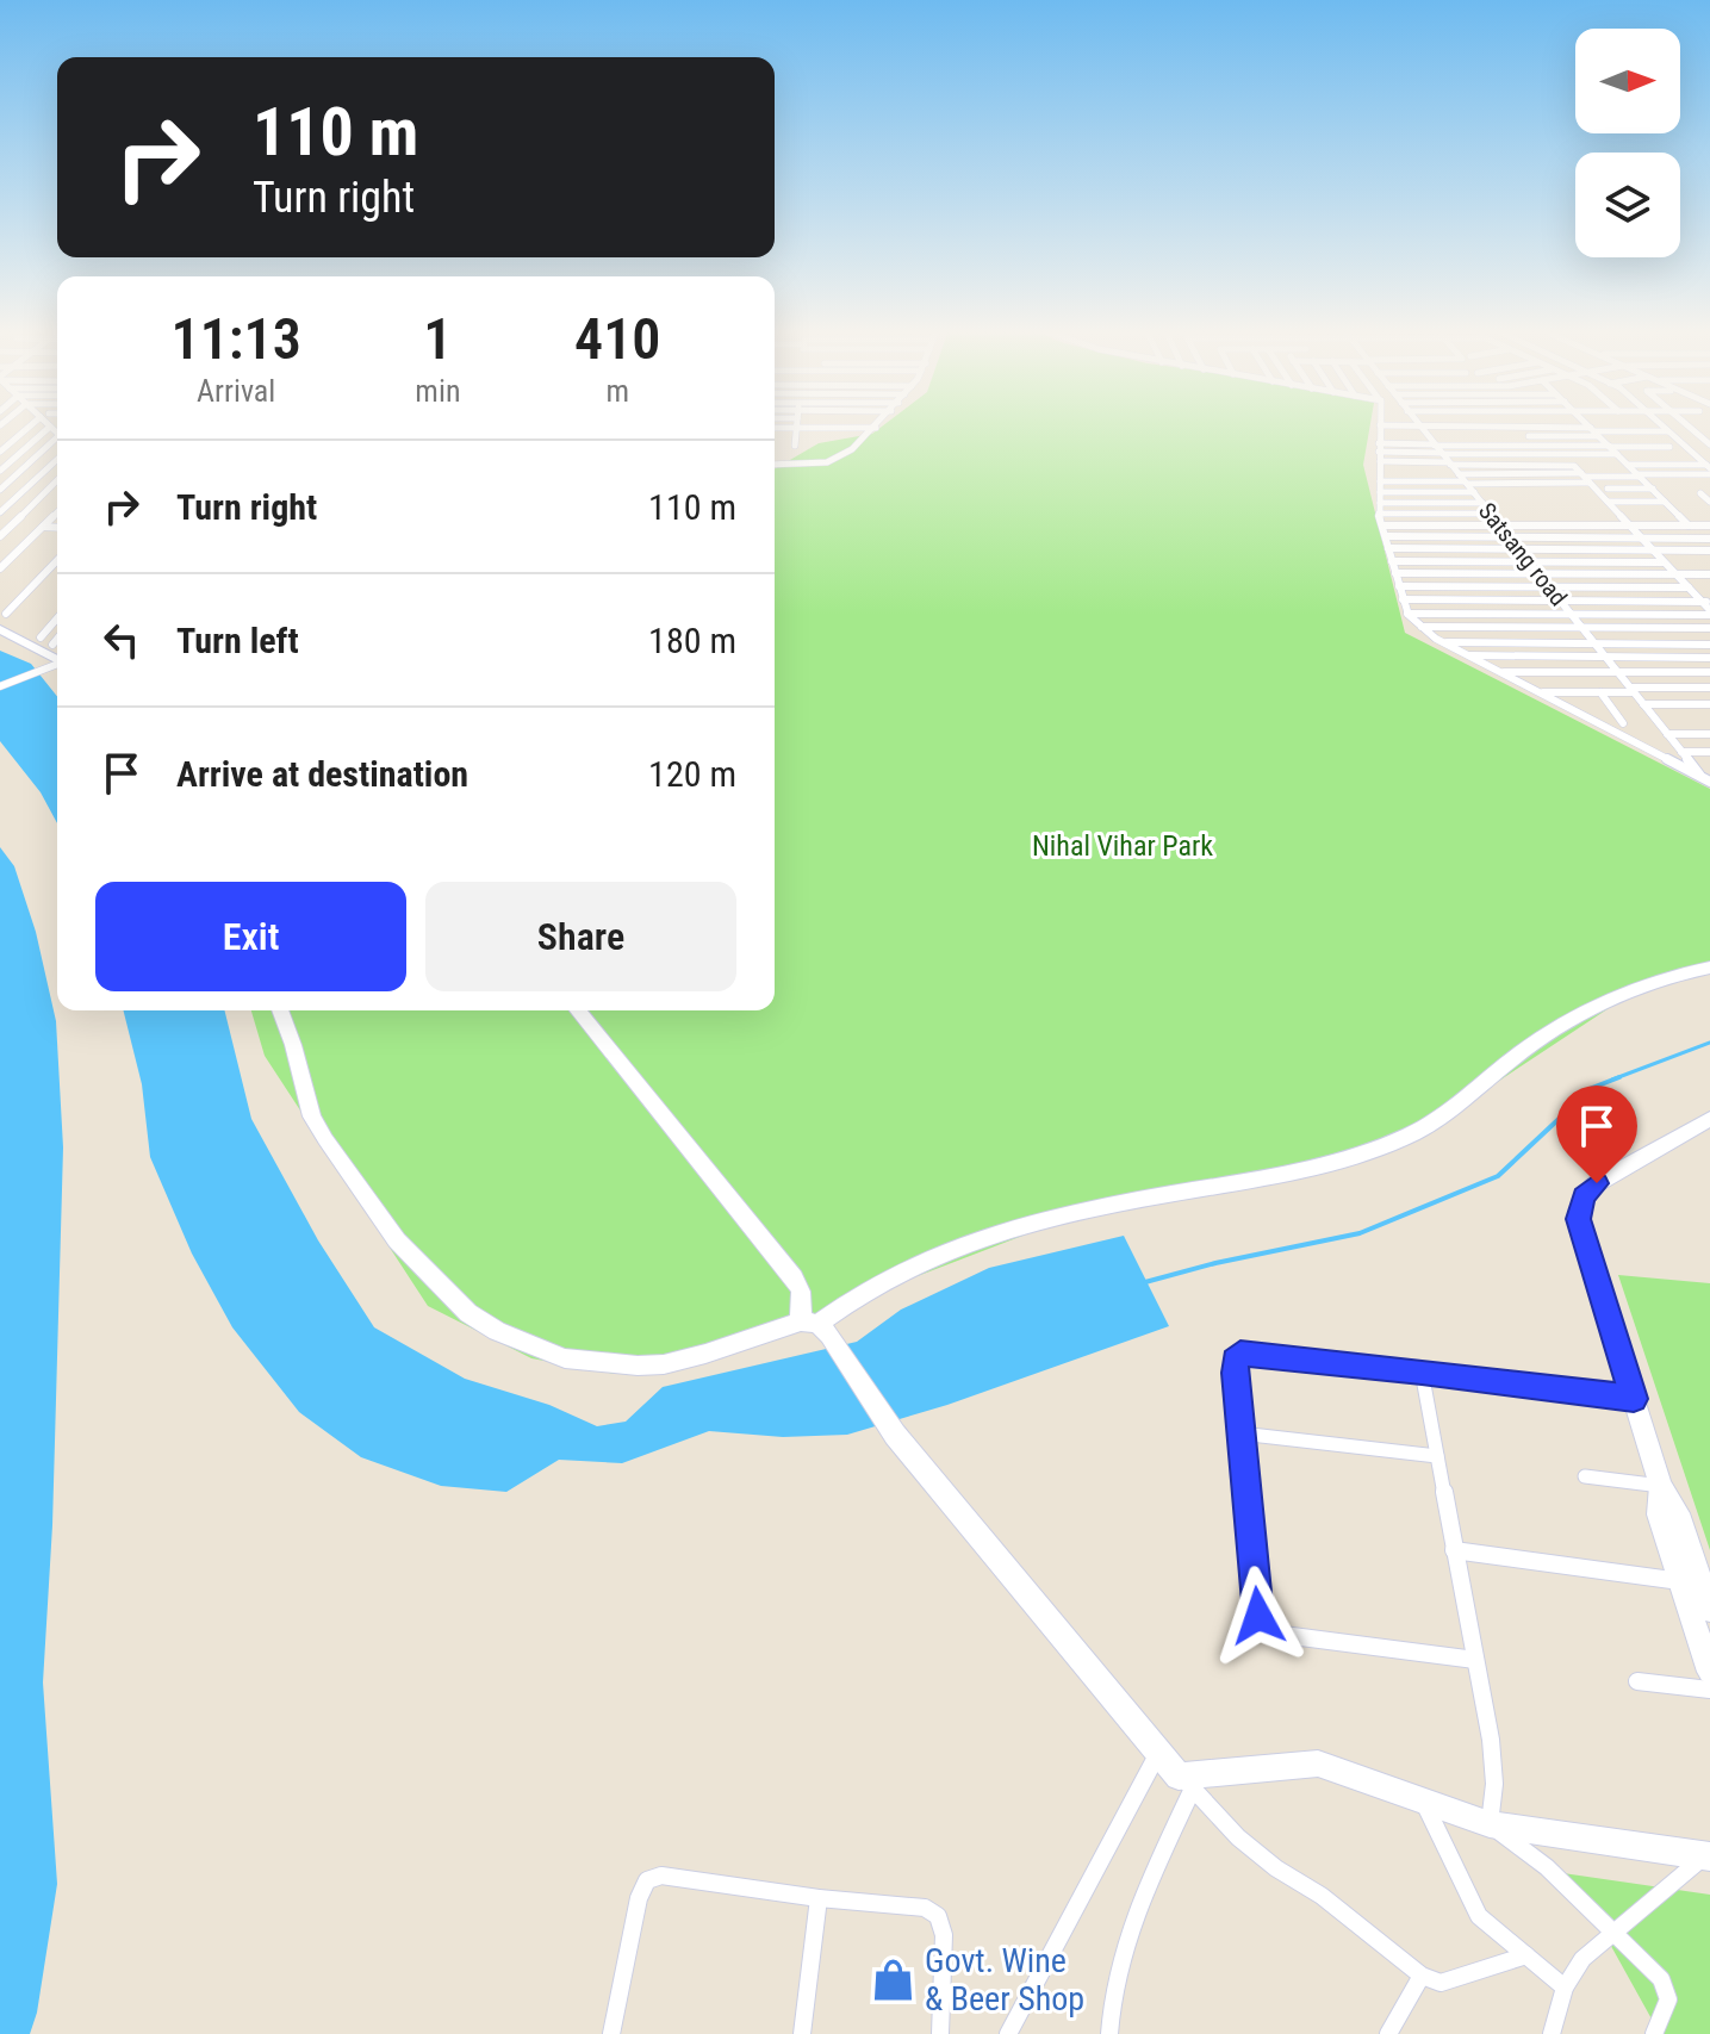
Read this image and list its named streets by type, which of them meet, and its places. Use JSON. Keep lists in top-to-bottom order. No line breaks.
{"streets":{"street":["Satsang road"]},"parks":["Nihal Vihar Park"],"places":{"shop":["Govt. Wine & Beer Shop"]},"north":"right","page":{"turn":["110 m","Turn right"],"eta":["11:13","Arrival","1","min","410","m"],"list":[{"name":"Turn right","value":"110 m"},{"name":"Turn left","value":"180 m"},{"name":"Arrive at destination","value":"120 m"}],"buttons":["Exit","Share"]}}
